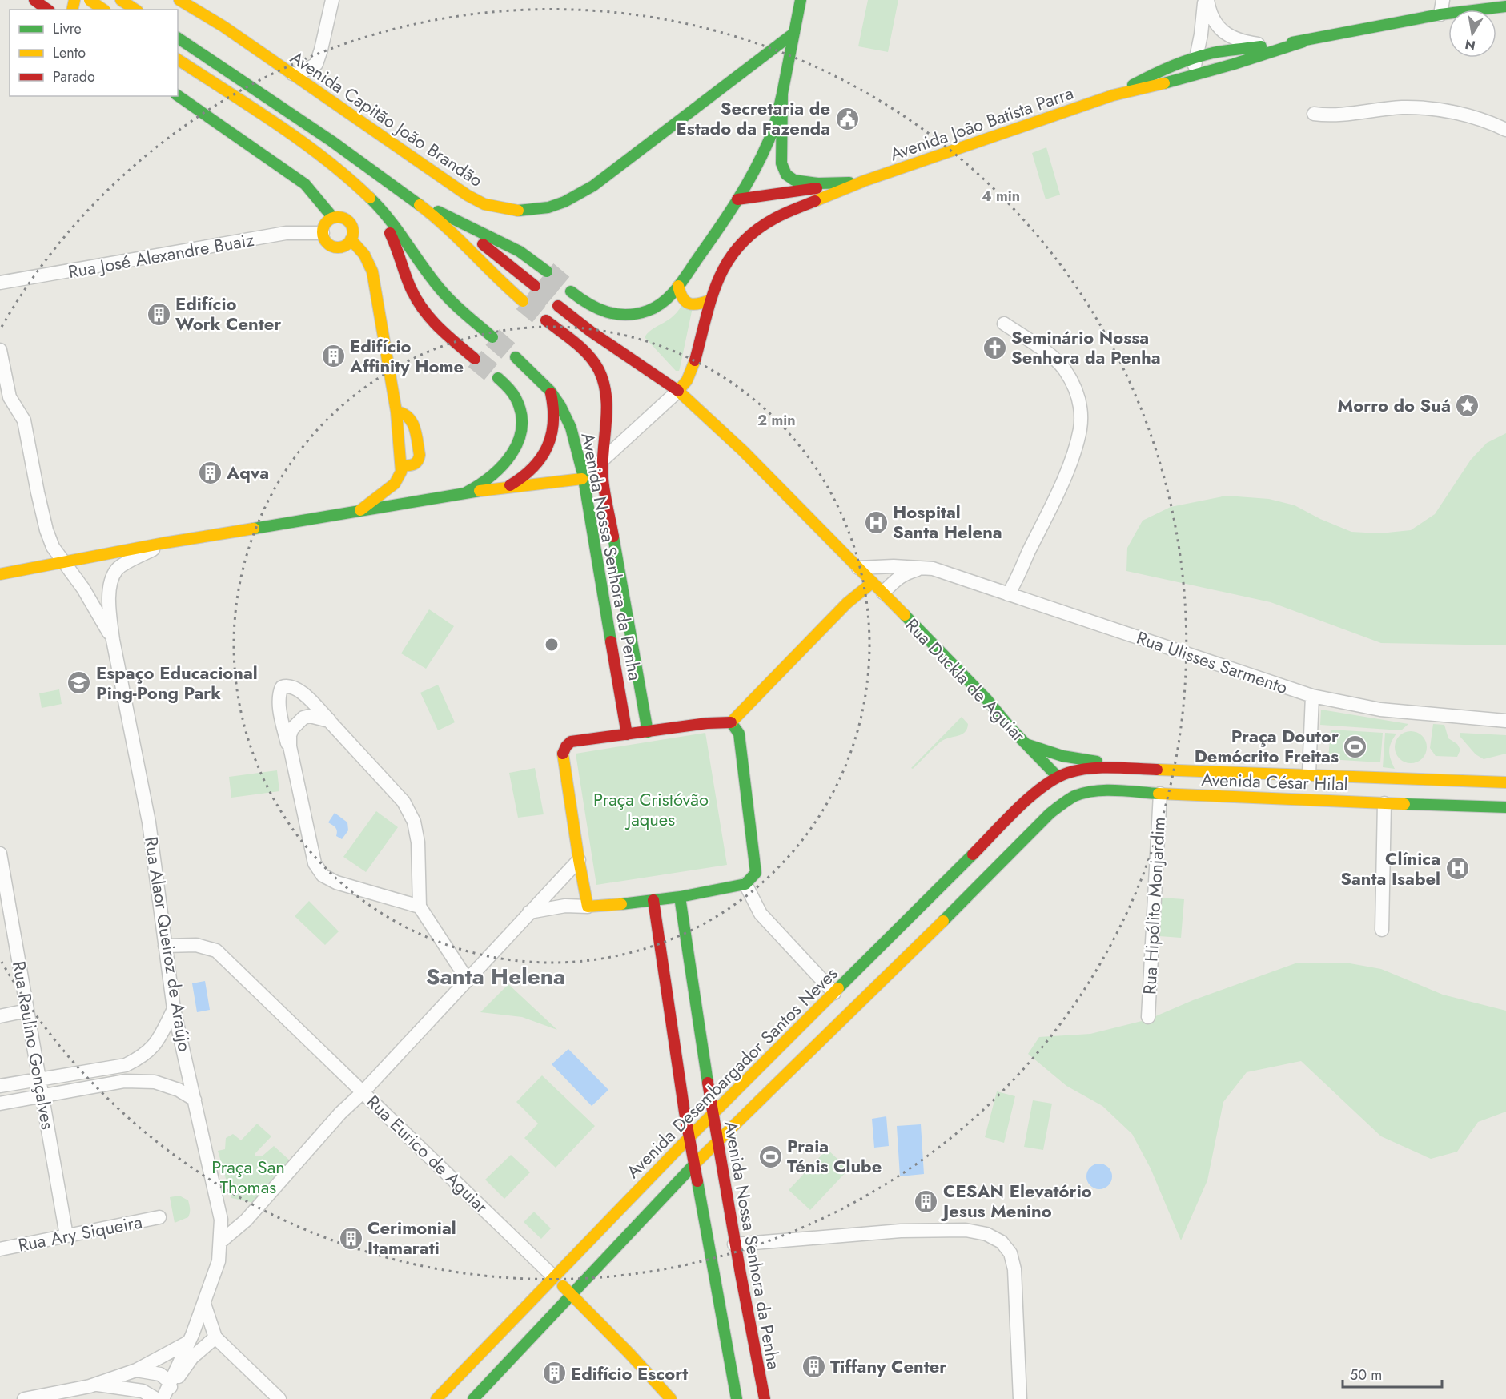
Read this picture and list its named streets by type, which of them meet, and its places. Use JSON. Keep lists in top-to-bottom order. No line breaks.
{"streets":{"main road":["Avenida Capitão João Brandão","Avenida João Batista Parra","Avenida Nossa Senhora da Penha","Rua Duckla de Aguiar","Avenida César Hilal","Avenida Desembargador Santos Neves","Rua Eurico de Aguiar"],"street":["Rua José Alexandre Buaiz","Rua Ulisses Sarmento","Rua Hipólito Monjardim","Rua Alaor Queiroz de Araújo","Rua Raulino Gonçalves","Rua Ary Siqueira"]},"crossings":[["Avenida João Batista Parra","Rua Duckla de Aguiar"],["Avenida Nossa Senhora da Penha","Avenida Desembargador Santos Neves"],["Rua Ulisses Sarmento","Rua Duckla de Aguiar"],["Rua Duckla de Aguiar","Avenida César Hilal"],["Rua Duckla de Aguiar","Avenida Desembargador Santos Neves"],["Avenida César Hilal","Rua Hipólito Monjardim"],["Avenida César Hilal","Avenida Desembargador Santos Neves"],["Rua Alaor Queiroz de Araújo","Rua Eurico de Aguiar"],["Rua Raulino Gonçalves","Rua Ary Siqueira"],["Avenida Desembargador Santos Neves","Rua Eurico de Aguiar"]],"districts":["Santa Helena"],"parks":["Praça Cristóvão Jaques","Praça San Thomas"],"places":{"public building":["Secretaria de Estado da Fazenda"],"building":["Edifício Work Center","Edifício Affinity Home","Aqva","CESAN Elevatório Jesus Menino","Cerimonial Itamarati","Tiffany Center","Edifício Escort"],"church":["Seminário Nossa Senhora da Penha"],"place":["Morro do Suá"],"hospital":["Hospital Santa Helena","Clínica Santa Isabel"],"school or university":["Espaço Educacional Ping-Pong Park"],"sports":["Praça Doutor Demócrito Freitas","Praia Ténis Clube"]},"legend":["Livre","Lento","Parado"],"scale_bar":"50 m","north":"bottom","rings":["4 min","2 min"]}
